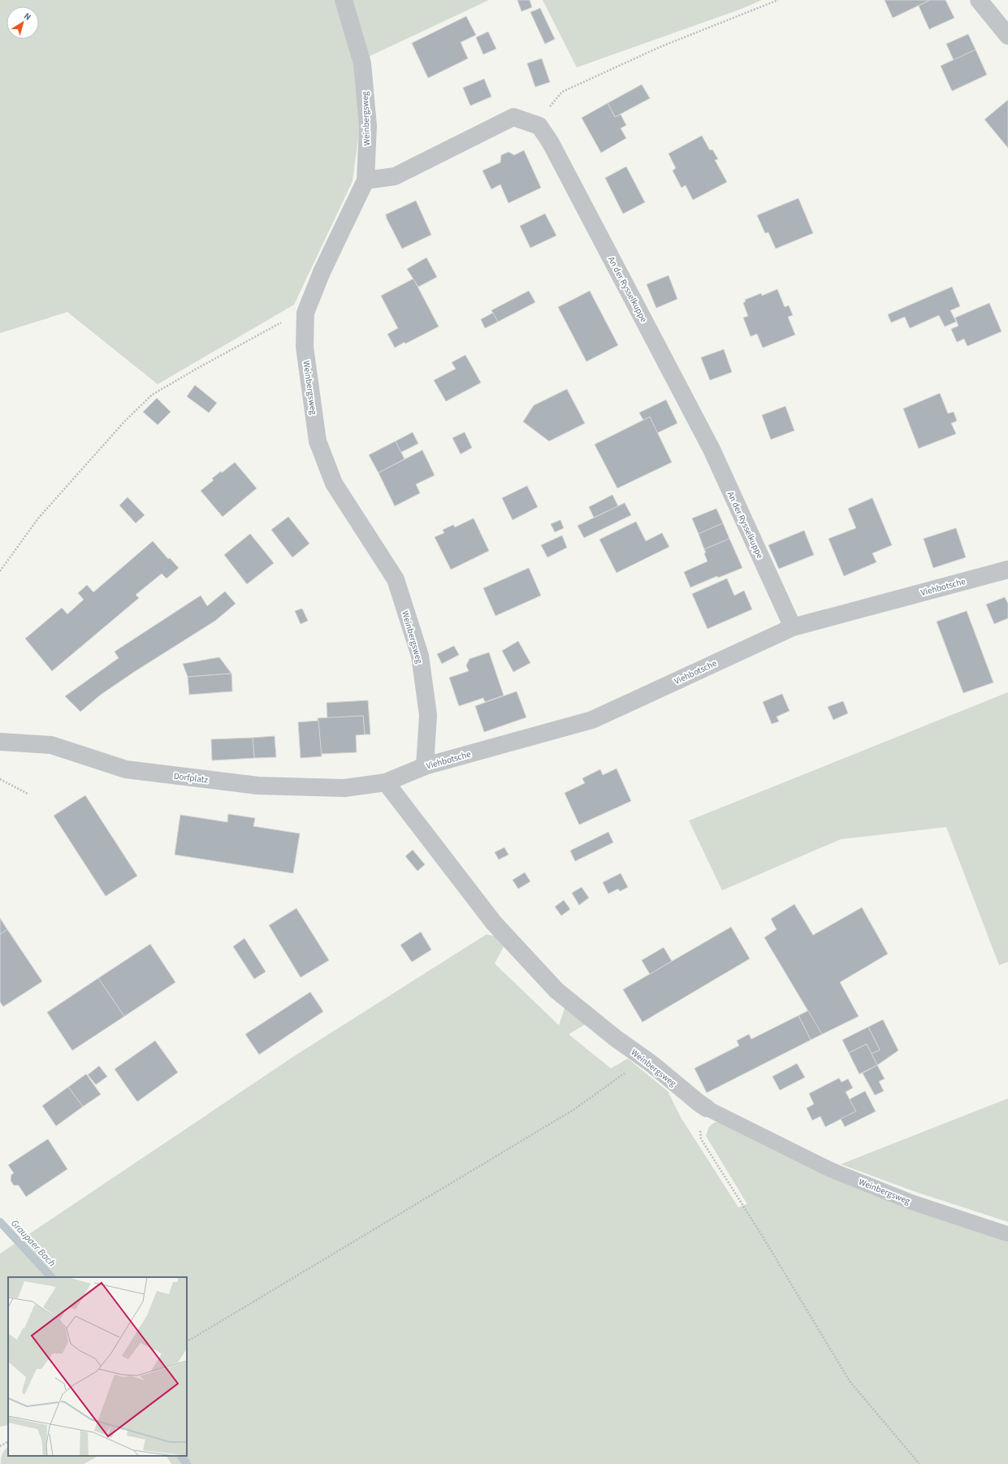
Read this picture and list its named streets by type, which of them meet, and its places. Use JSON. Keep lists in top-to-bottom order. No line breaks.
{"streets":{"street":["Weinbergsweg","An der Rysselkuppe","Viehbotsche","Dorfplatz"]},"crossings":[["Weinbergsweg","Viehbotsche"],["Weinbergsweg","Dorfplatz"],["An der Rysselkuppe","Viehbotsche"],["Viehbotsche","Dorfplatz"]],"water":["Graupaer Bach"],"north":"top right"}
